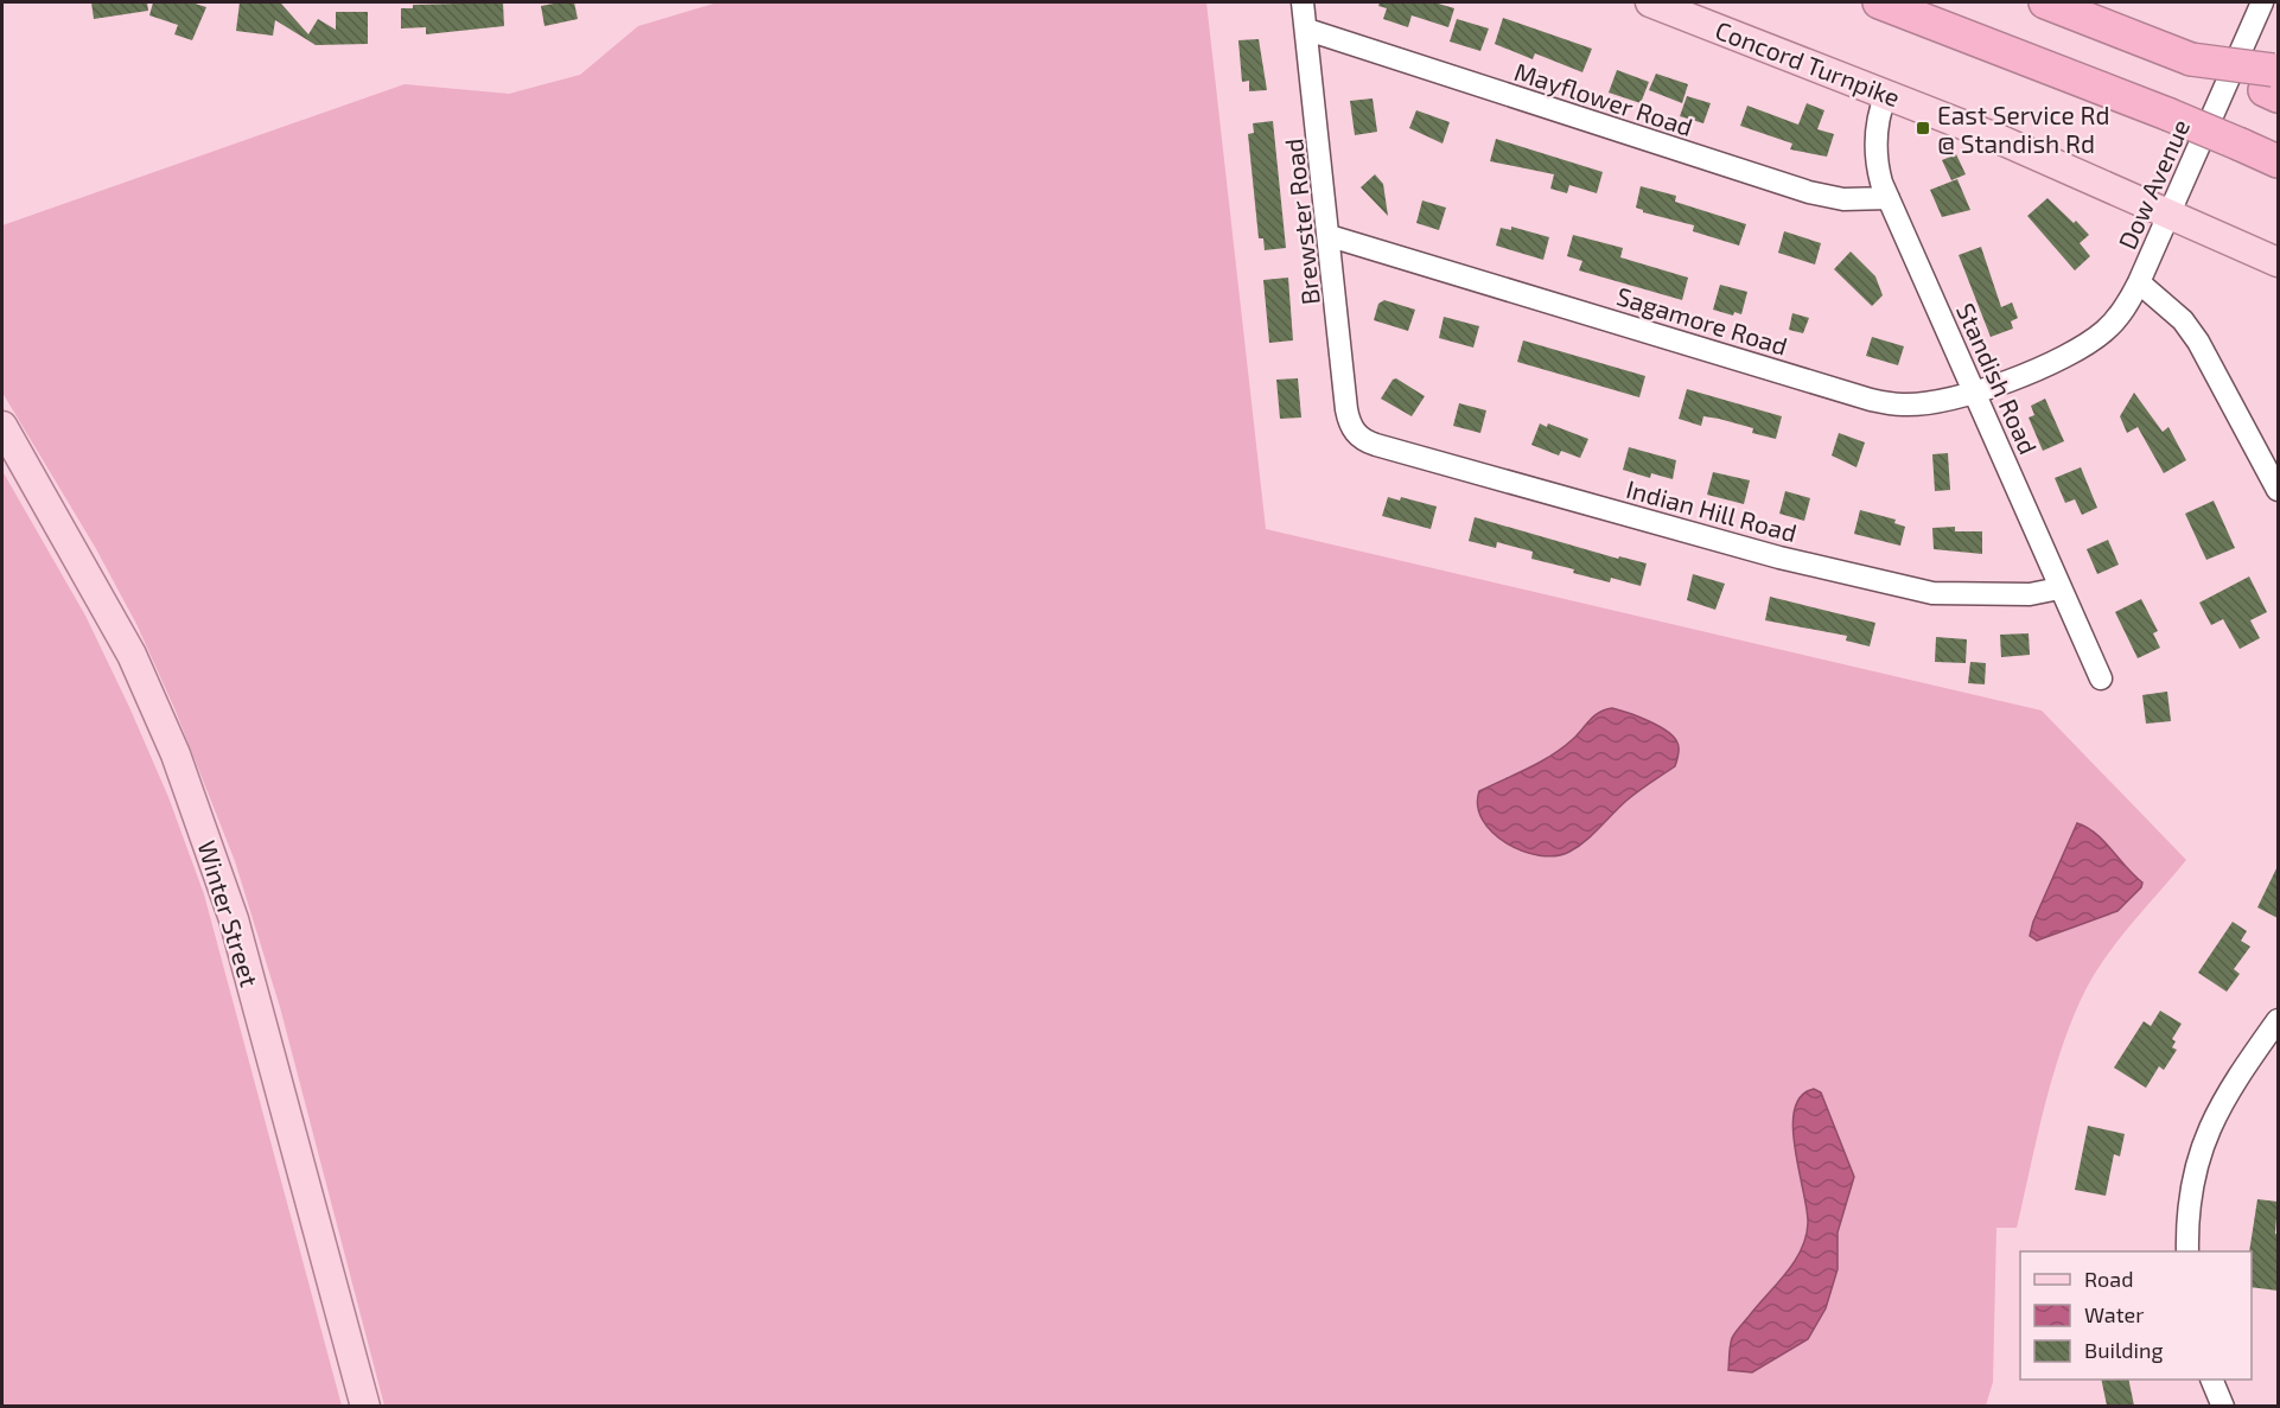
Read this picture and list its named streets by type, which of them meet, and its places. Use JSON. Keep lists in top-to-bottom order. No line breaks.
{"streets":{"main road":["Concord Turnpike","Winter Street"],"street":["Mayflower Road","Dow Avenue","Brewster Road","Sagamore Road","Standish Road","Indian Hill Road"]},"crossings":[["Concord Turnpike","Dow Avenue"],["Concord Turnpike","Standish Road"],["Mayflower Road","Brewster Road"],["Mayflower Road","Standish Road"],["Dow Avenue","Sagamore Road"],["Brewster Road","Sagamore Road"],["Brewster Road","Indian Hill Road"],["Sagamore Road","Standish Road"],["Standish Road","Indian Hill Road"]],"places":{"transit":["East Service Rd @ Standish Rd"]},"legend":["Road","Water","Building"]}
